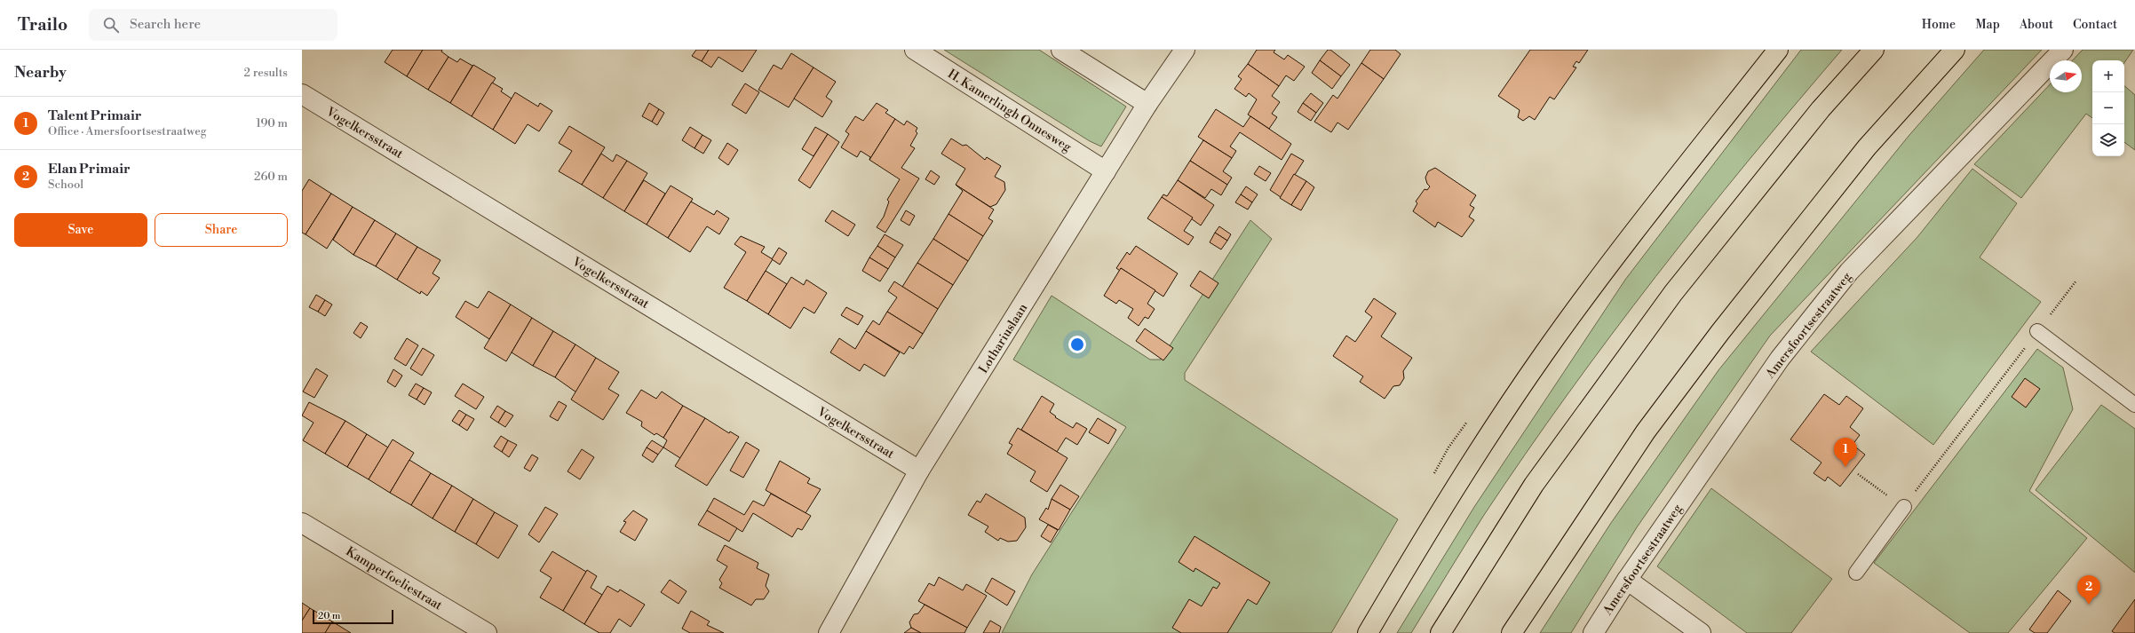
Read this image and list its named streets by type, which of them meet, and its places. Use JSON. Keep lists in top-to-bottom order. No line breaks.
{"streets":{"street":["H. Kamerlingh Onnesweg","Vogelkersstraat","Amersfoortsestraatweg","Lothariuslaan","Kamperfoeliestraat"]},"crossings":[["H. Kamerlingh Onnesweg","Lothariuslaan"],["Vogelkersstraat","Lothariuslaan"]],"scale_bar":"20 m","north":"right","page":{"header":"Trailo","search":"Search here","nav":["Home","Map","About","Contact"],"heading":["Nearby","2 results"],"map_buttons":["+","−"],"list":[{"mark":"1","name":"Talent Primair","note":"Office · Amersfoortsestraatweg","value":"190 m"},{"mark":"2","name":"Elan Primair","note":"School","value":"260 m"}],"buttons":["Save","Share"],"pins":["1","2"],"scale":"20 m"}}
